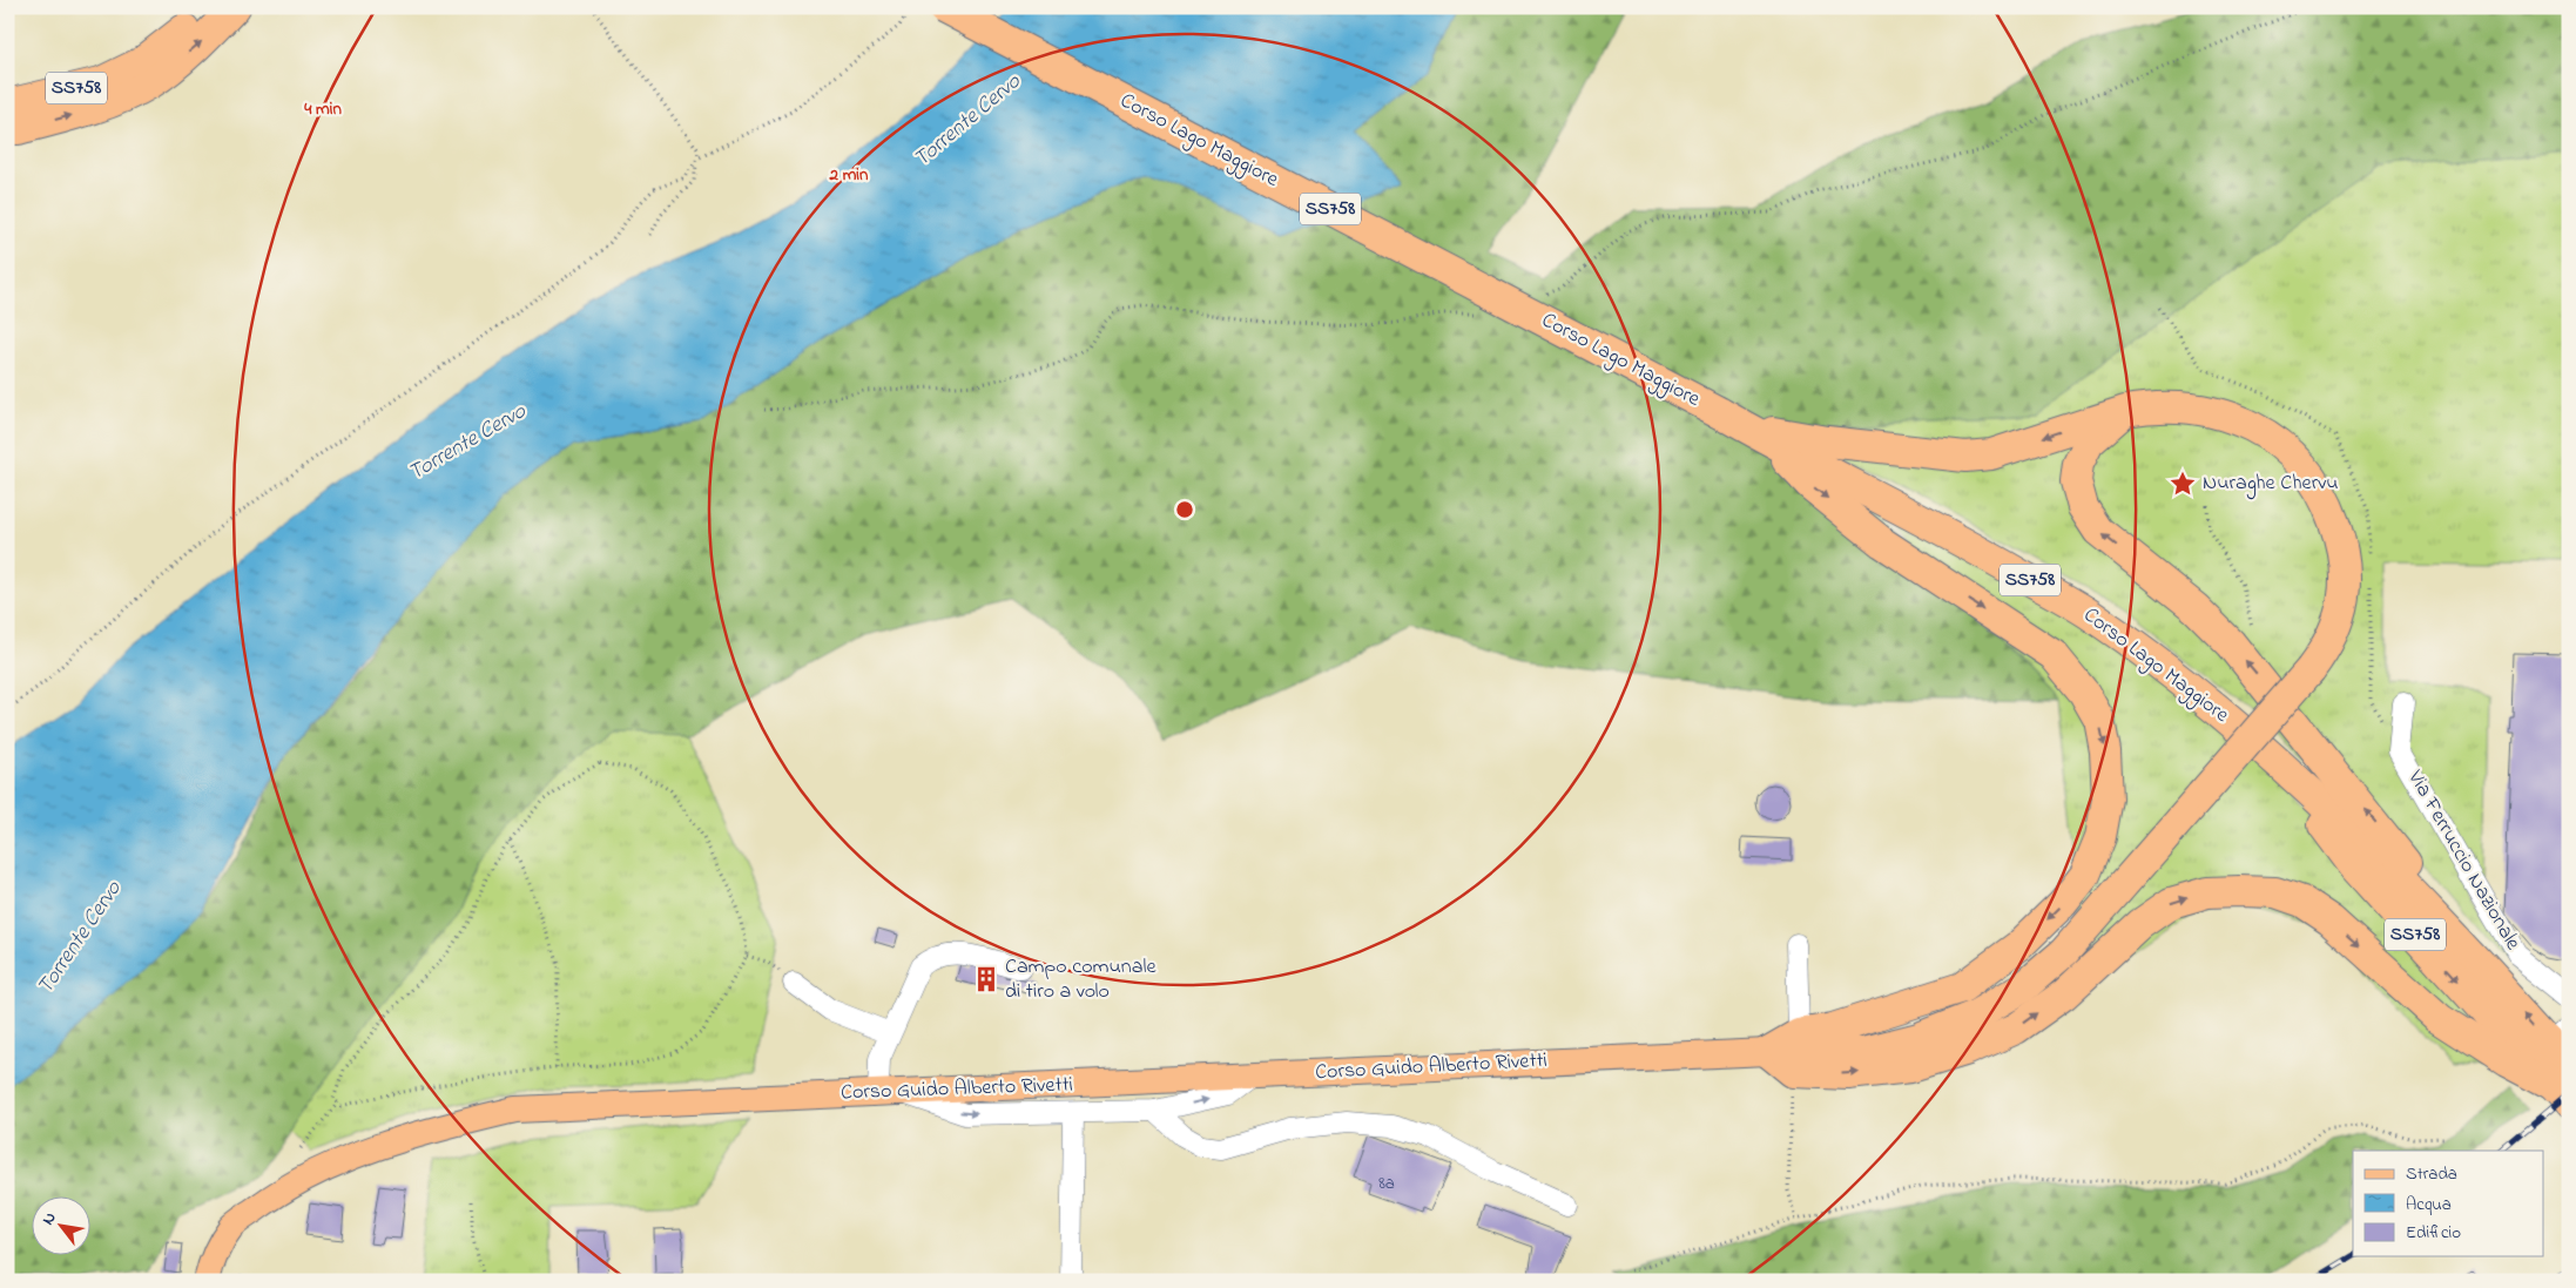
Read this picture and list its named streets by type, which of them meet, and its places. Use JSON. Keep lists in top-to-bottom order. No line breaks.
{"streets":{"highway":["SS758","Corso Lago Maggiore"],"main road":["Corso Guido Alberto Rivetti"],"street":["Via Ferruccio Nazionale"]},"water":["Torrente Cervo"],"places":{"place":["Nuraghe Chervu"],"building":["Campo comunale di tiro a volo"]},"house_numbers":["8a"],"legend":["Strada","Acqua","Edificio"],"north":"top left","rings":["4 min","2 min"]}
